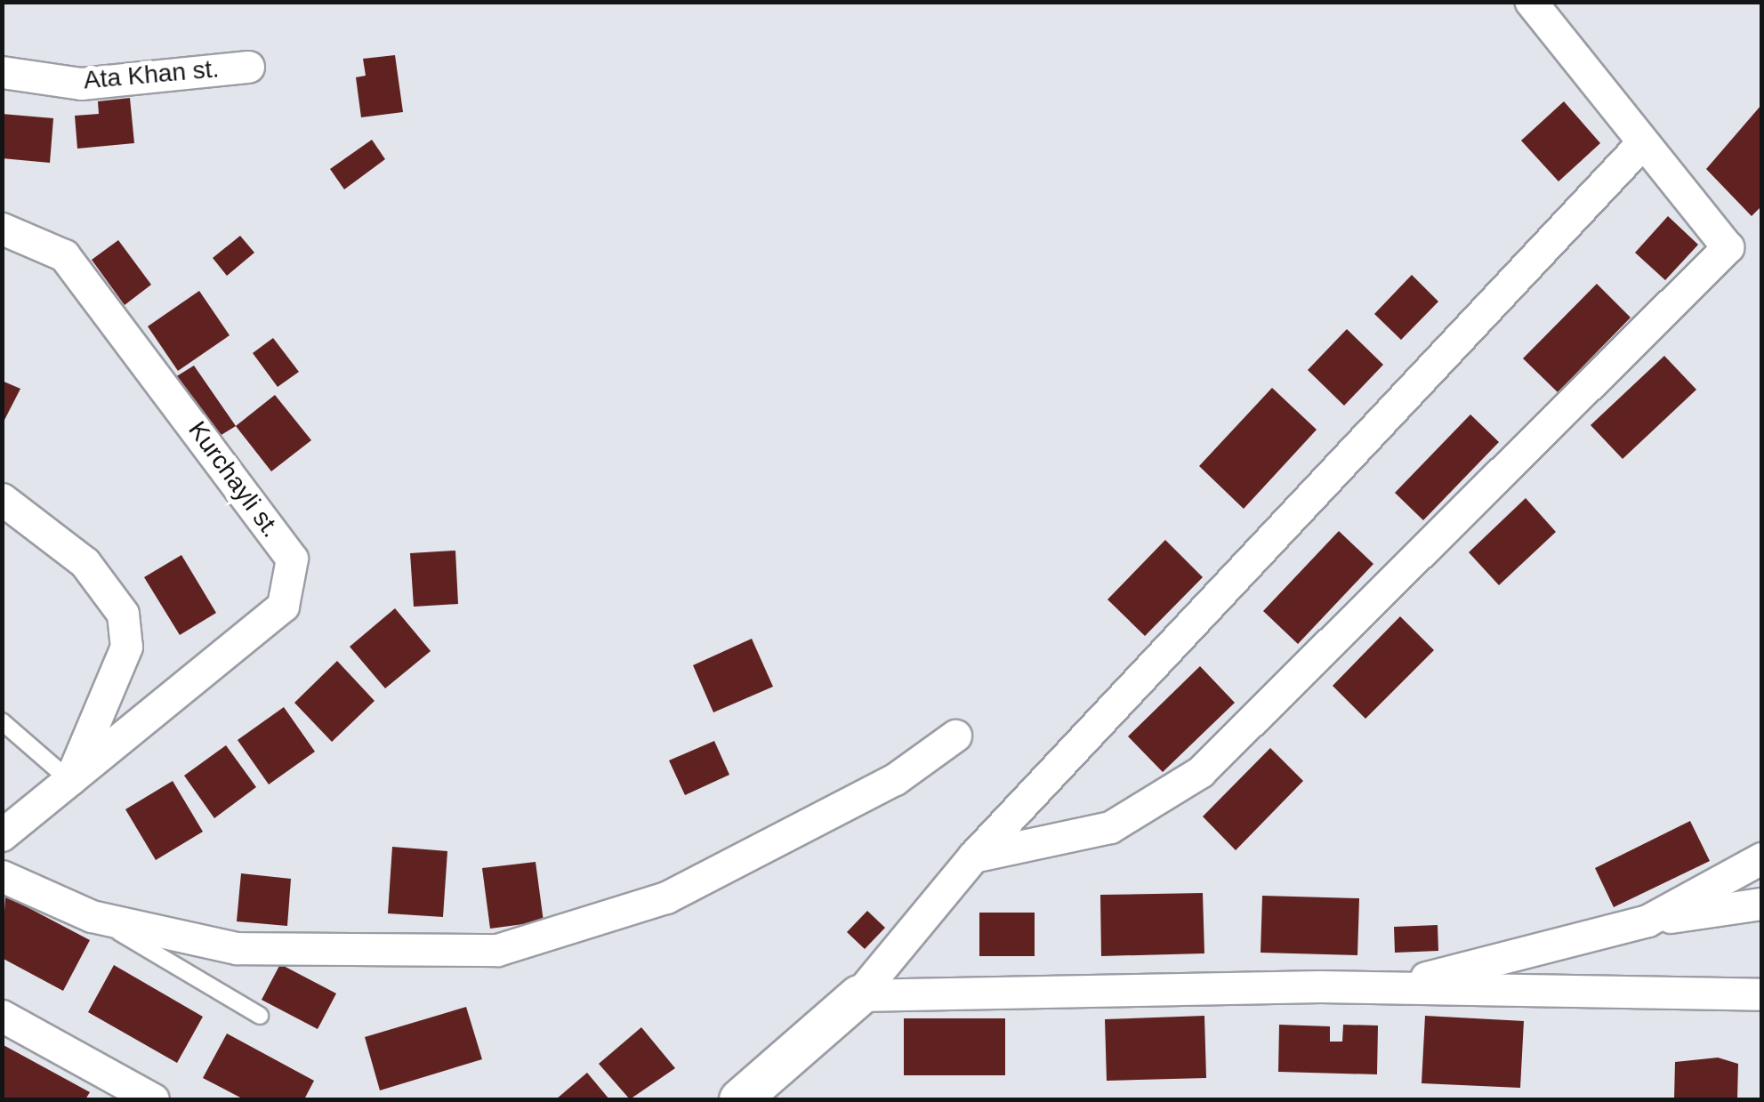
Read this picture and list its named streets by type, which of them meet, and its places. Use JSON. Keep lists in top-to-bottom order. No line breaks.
{"streets":{"street":["Ata Khan st.","Kurchayli st."]}}
